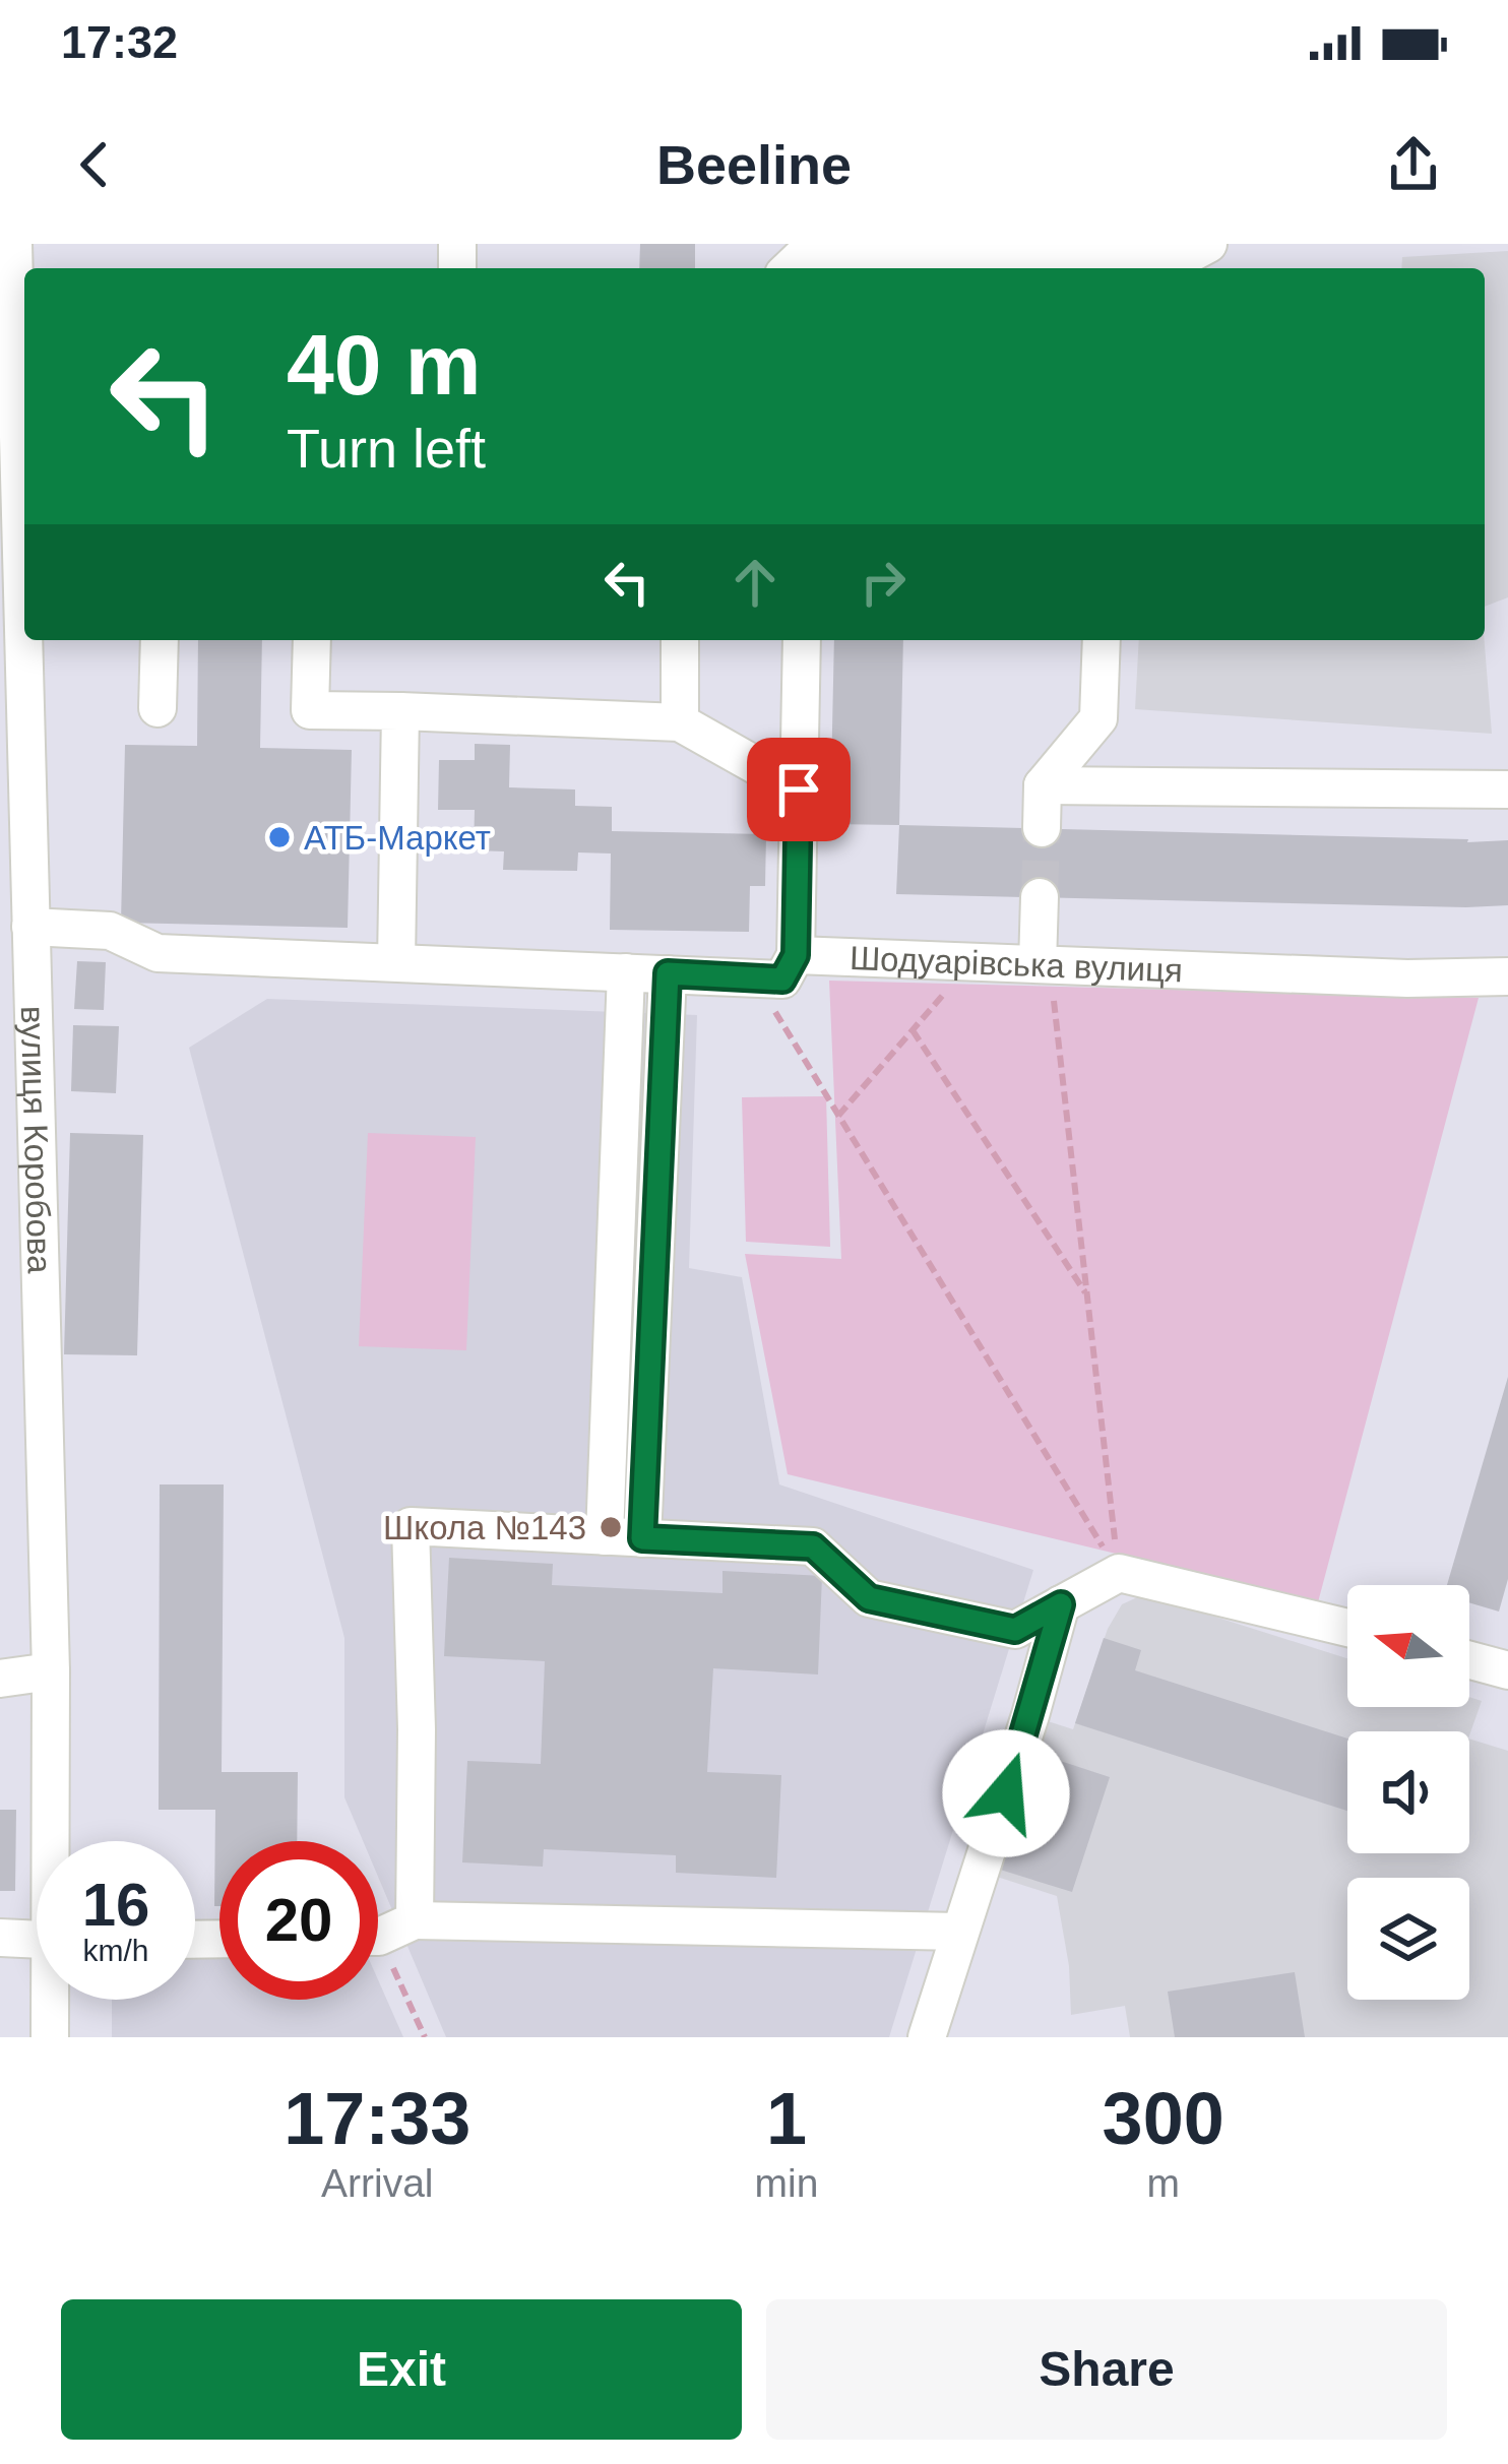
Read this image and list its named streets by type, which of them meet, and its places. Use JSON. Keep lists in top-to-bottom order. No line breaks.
{"streets":{"street":["Шодуарівська вулиця","вулиця Коробова"]},"places":["АТБ-Маркет","Школа №143"],"north":"left","page":{"status":"17:32","header":"Beeline","turn":["40 m","Turn left"],"speed":"16 km/h","limit":"20","eta":["17:33","Arrival","1","min","300","m"],"buttons":["Exit","Share"]}}
